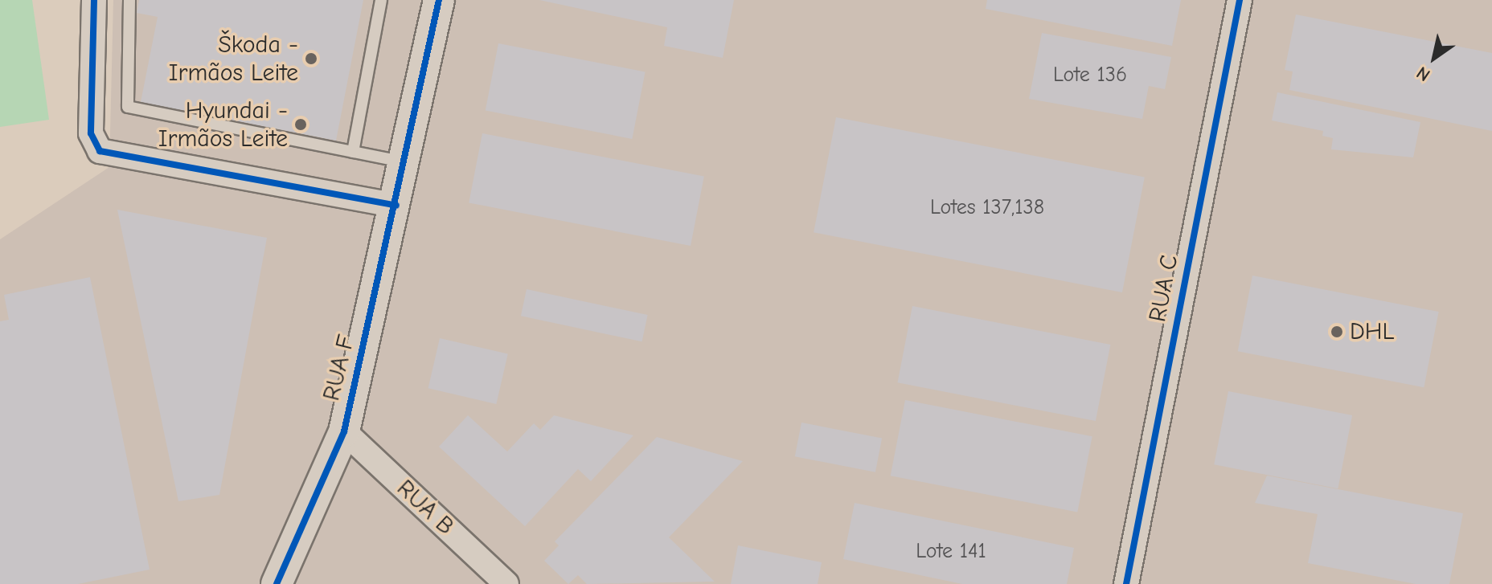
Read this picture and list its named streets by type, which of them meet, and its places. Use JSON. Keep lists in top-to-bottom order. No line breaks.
{"streets":{"street":["RUA C","RUA F","RUA B"]},"crossings":[["RUA F","RUA B"]],"places":["Škoda - Irmãos Leite","Hyundai - Irmãos Leite","DHL"],"house_numbers":["Lote 136","Lotes 137,138","Lote 141"],"north":"bottom left"}
